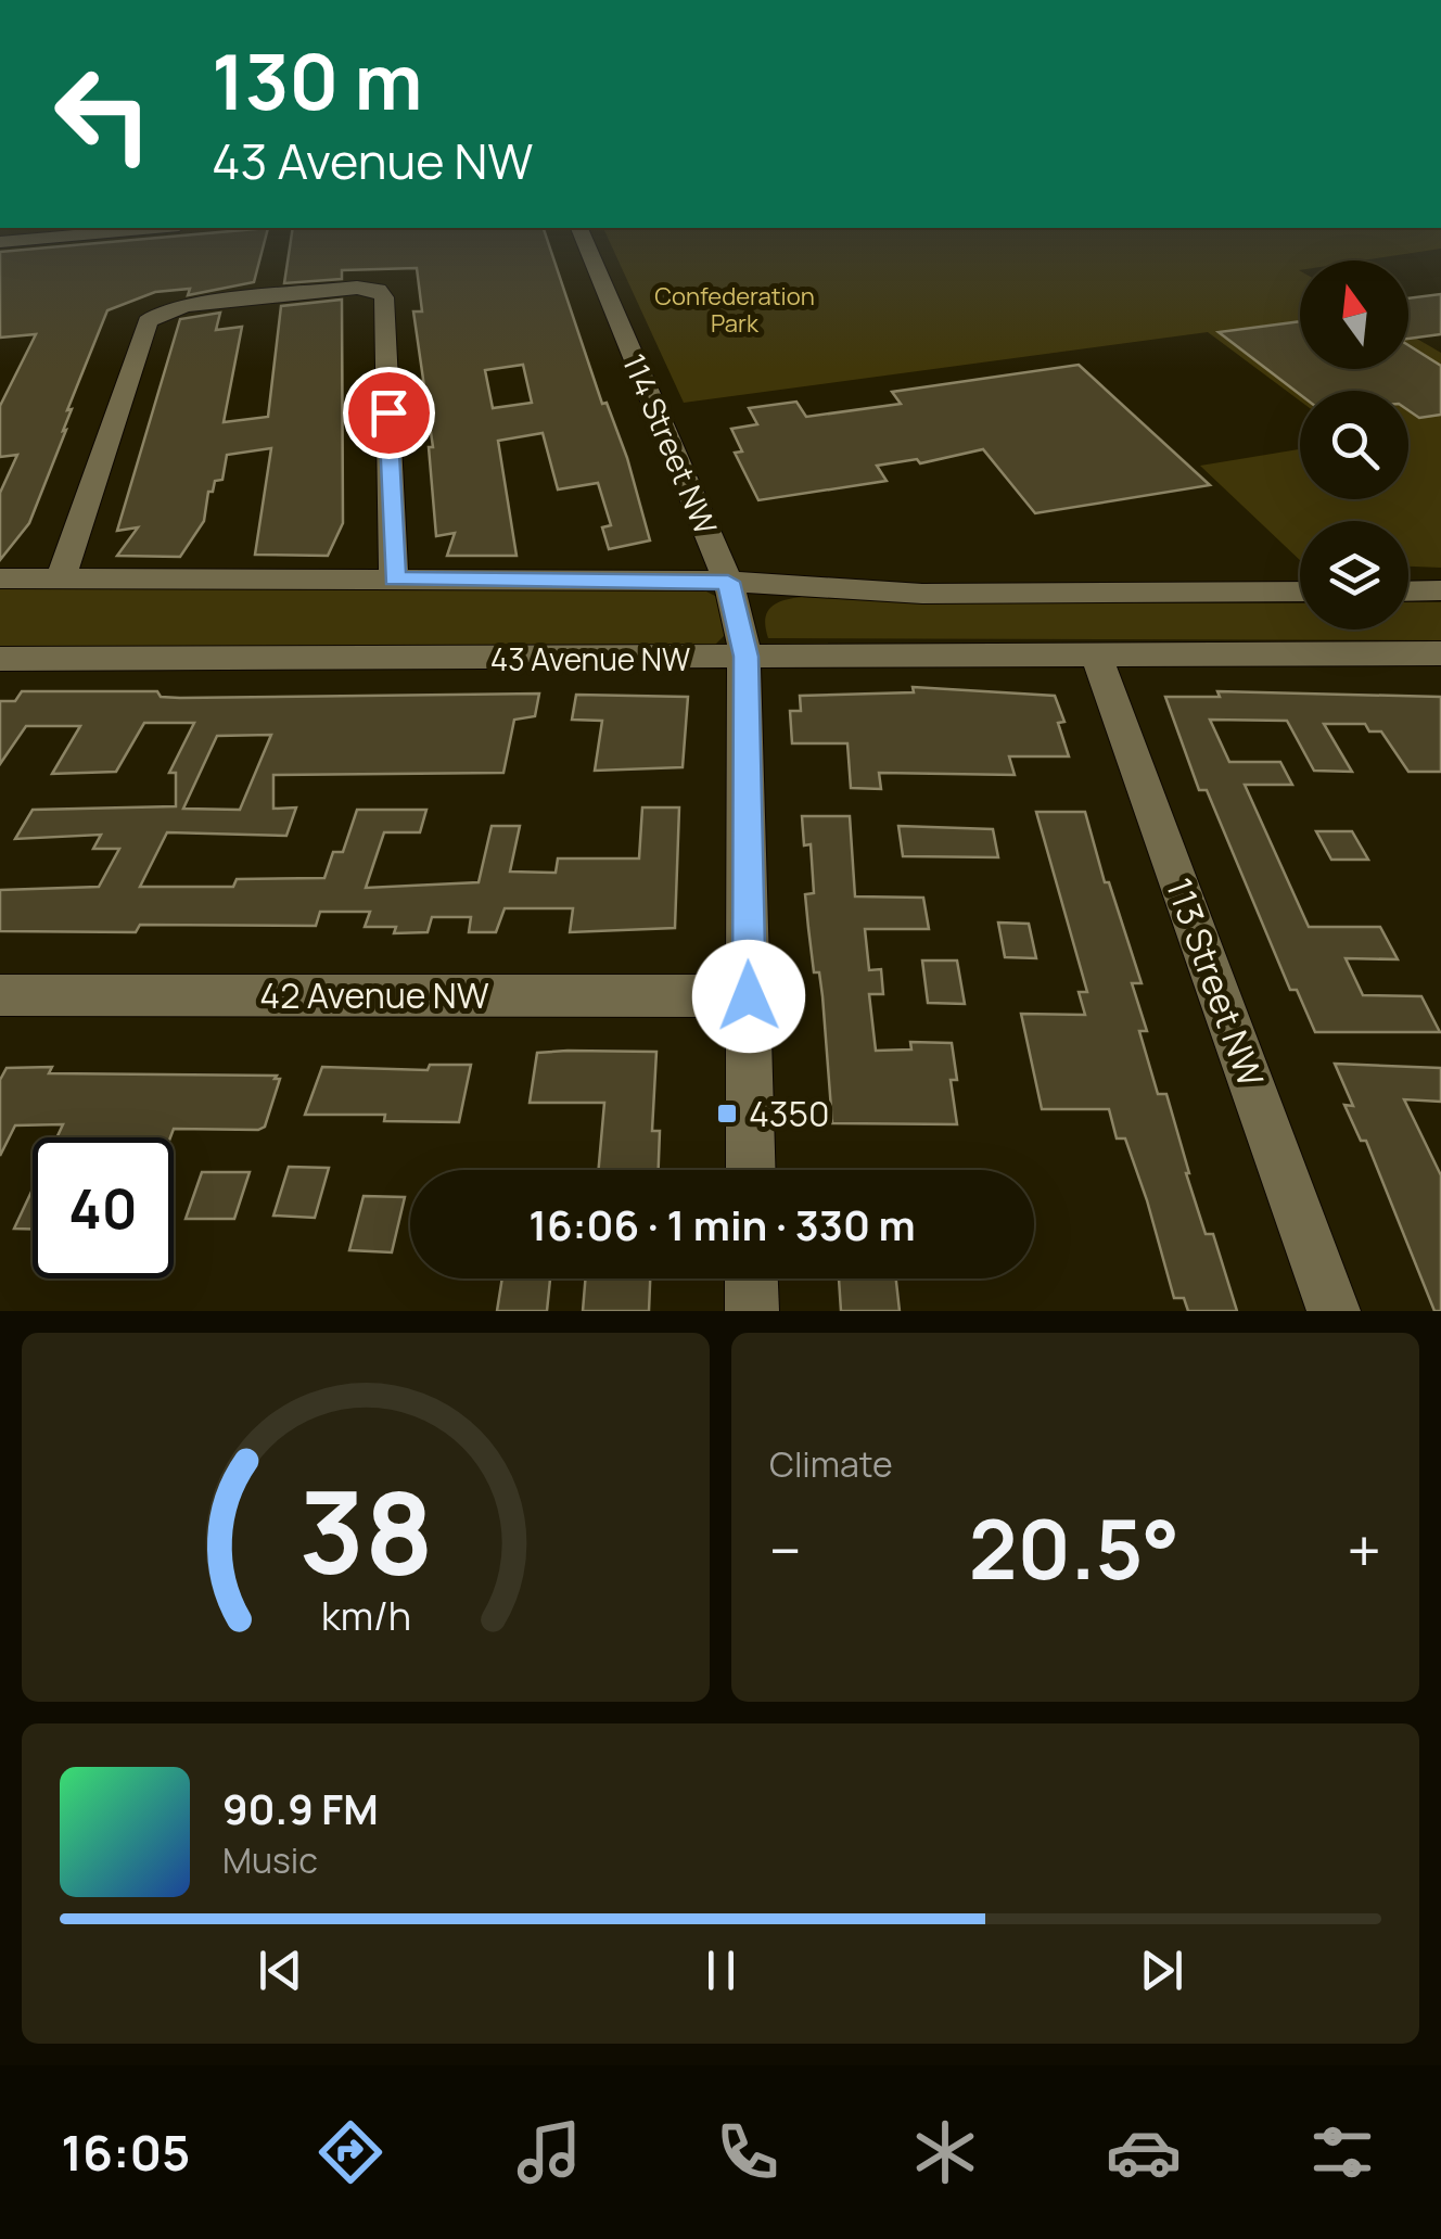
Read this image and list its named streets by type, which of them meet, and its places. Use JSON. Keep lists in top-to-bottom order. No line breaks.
{"streets":{"street":["114 Street NW","43 Avenue NW","113 Street NW","42 Avenue NW"]},"crossings":[["114 Street NW","43 Avenue NW"],["114 Street NW","42 Avenue NW"],["43 Avenue NW","113 Street NW"]],"parks":["Confederation Park"],"places":{"transit":["4350"]},"north":"top","page":{"turn":["130 m","43 Avenue NW"],"limit":"40","trip":"16:06 · 1 min · 330 m","tile":"Climate","heat":["−","20.5°","+"],"song":["90.9 FM","Music"],"tabs":"16:05","gauge":["38","km/h"]}}
